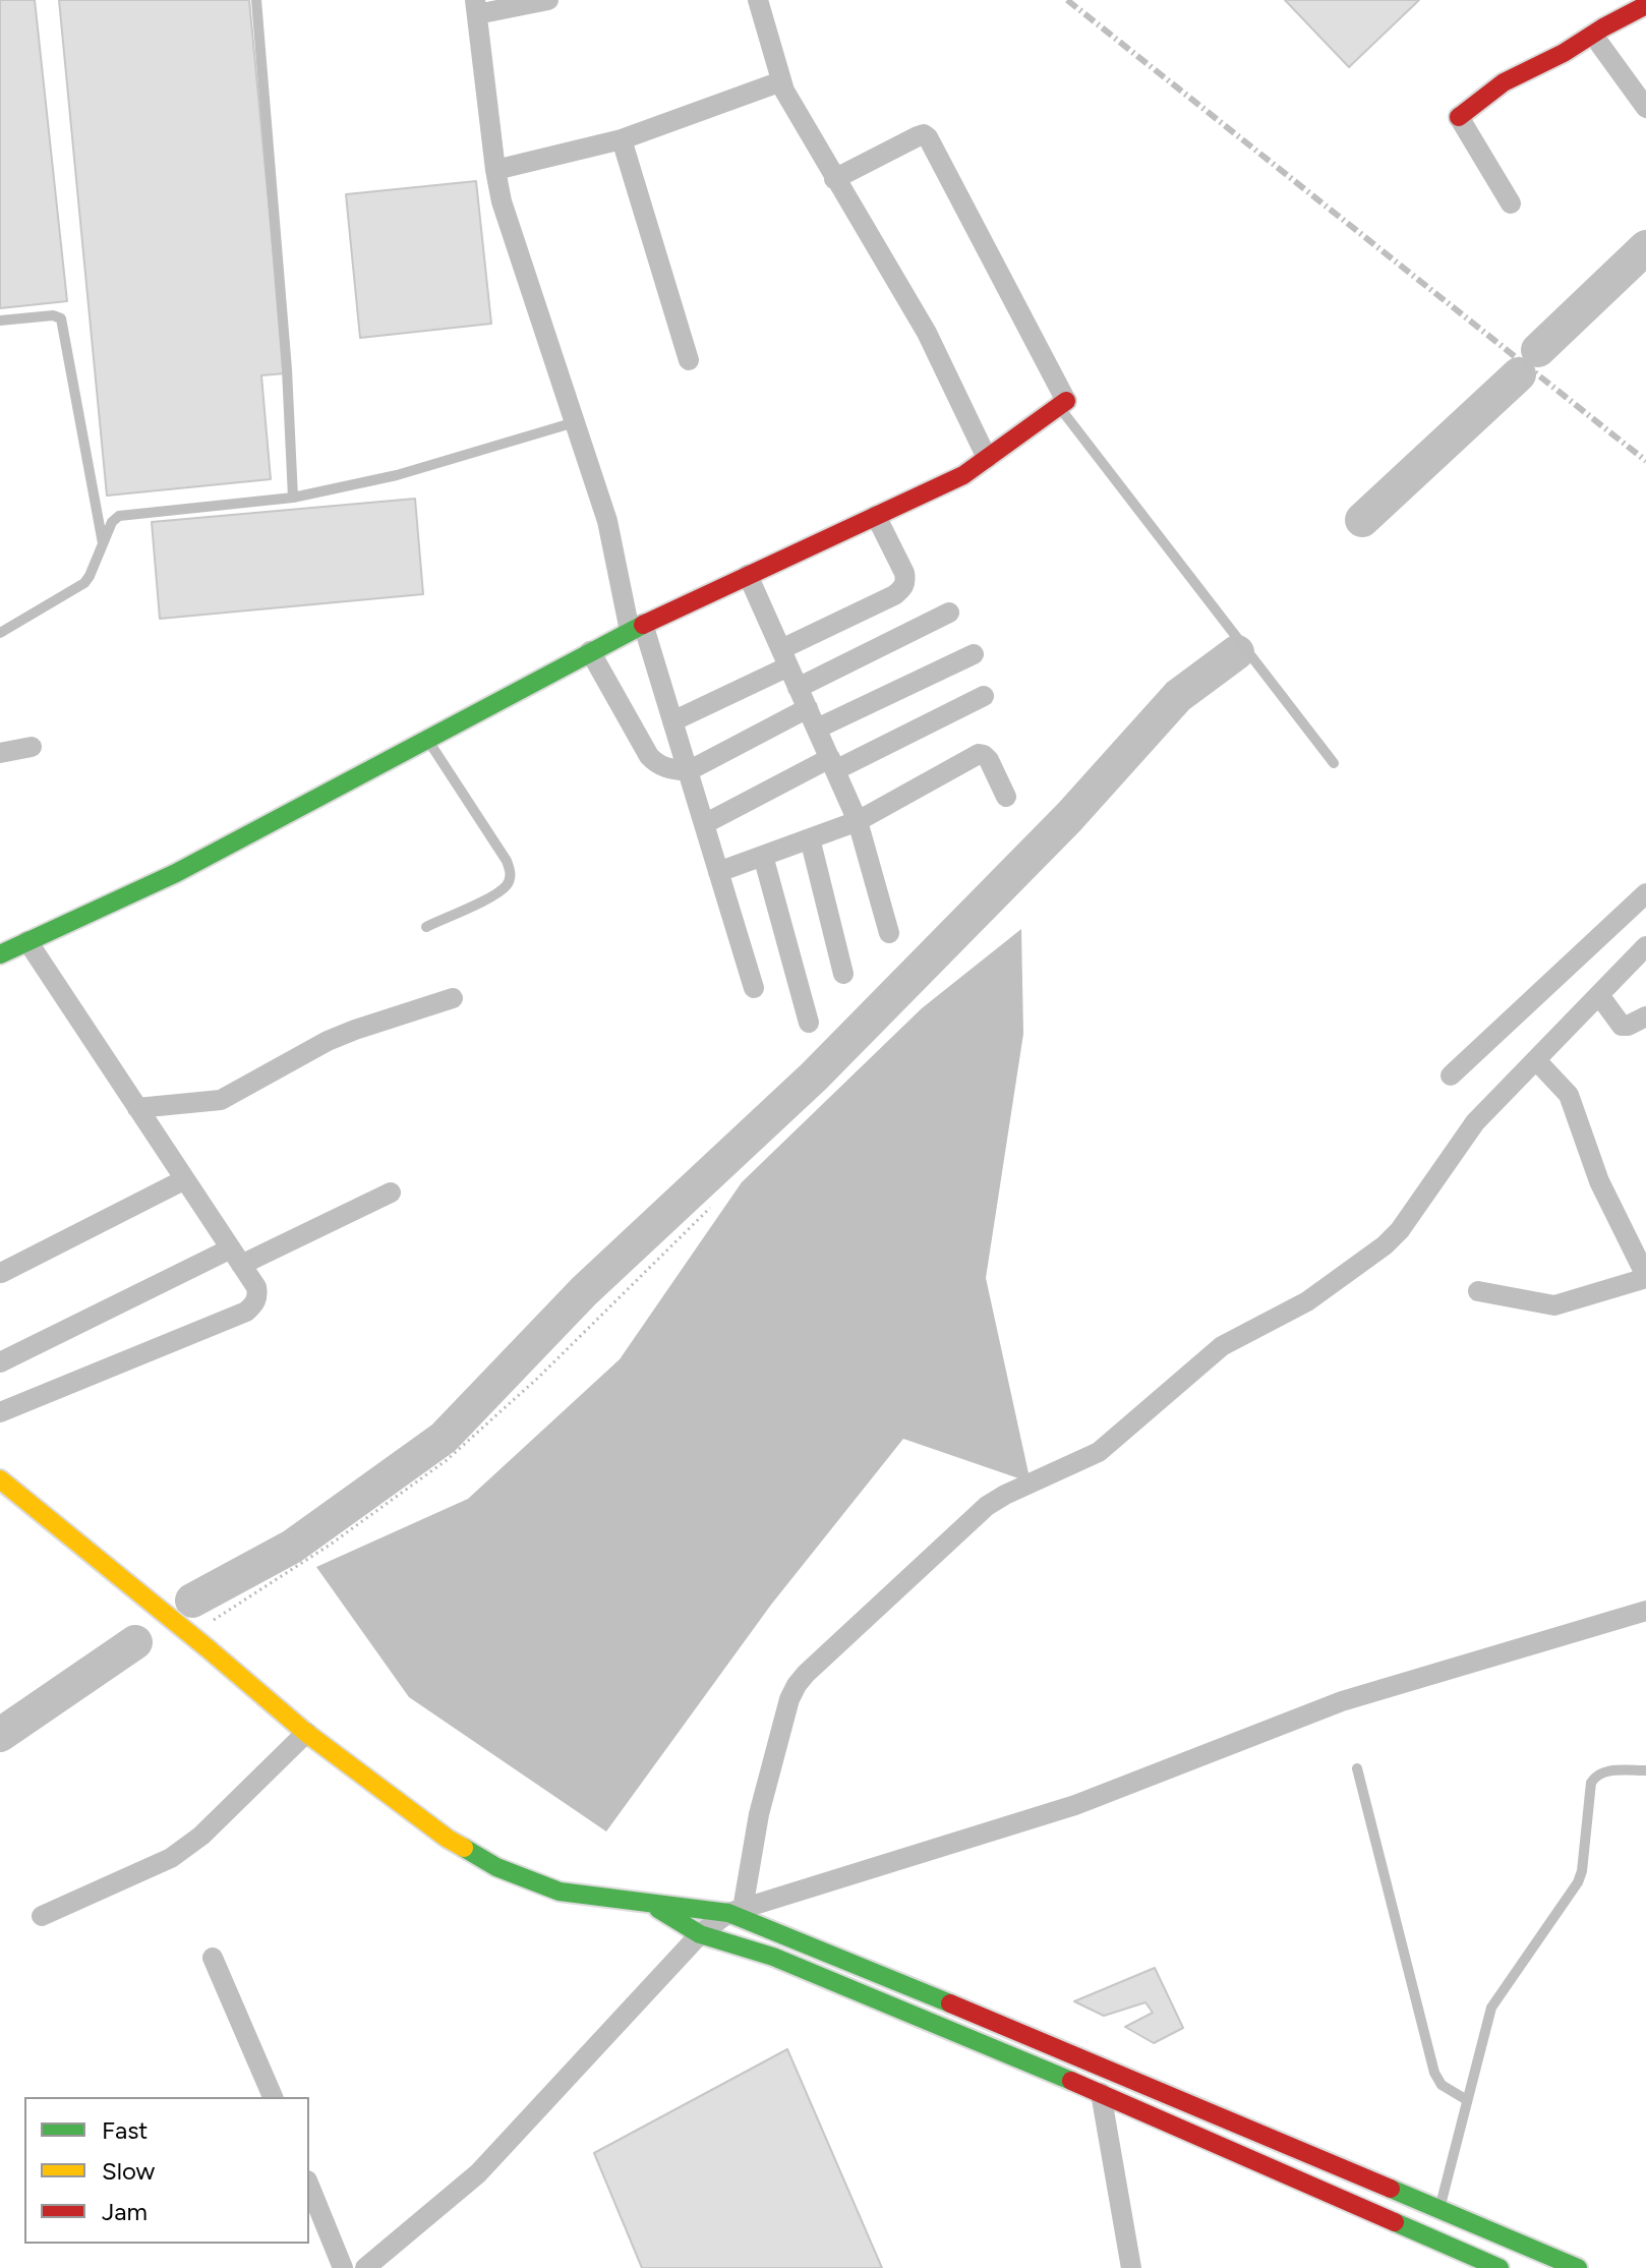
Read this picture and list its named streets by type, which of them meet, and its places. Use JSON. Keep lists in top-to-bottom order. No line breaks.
{"legend":["Fast","Slow","Jam"]}
